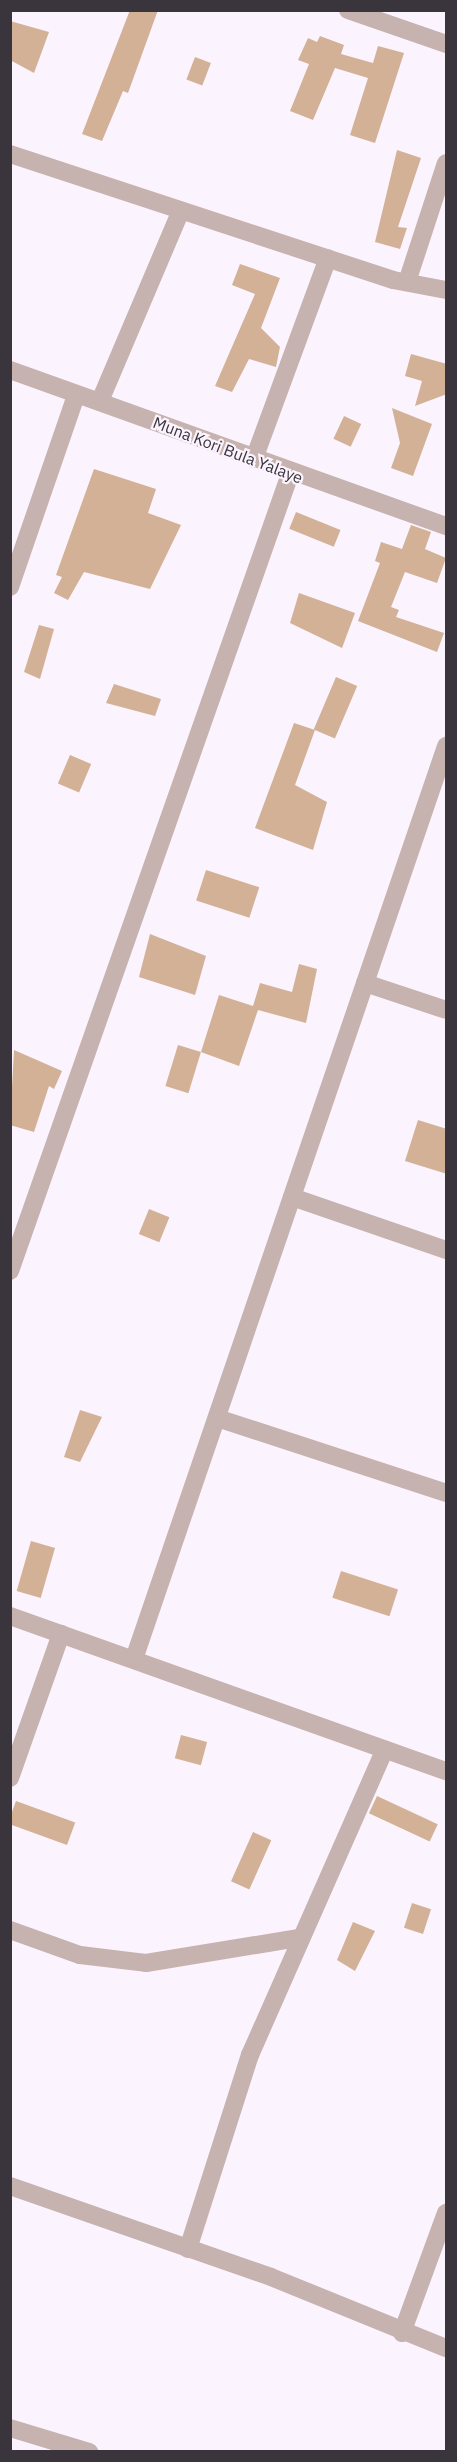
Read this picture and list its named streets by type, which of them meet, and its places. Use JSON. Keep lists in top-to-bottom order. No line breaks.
{"streets":{"street":["Muna Kori Bula Yalaye"]}}
